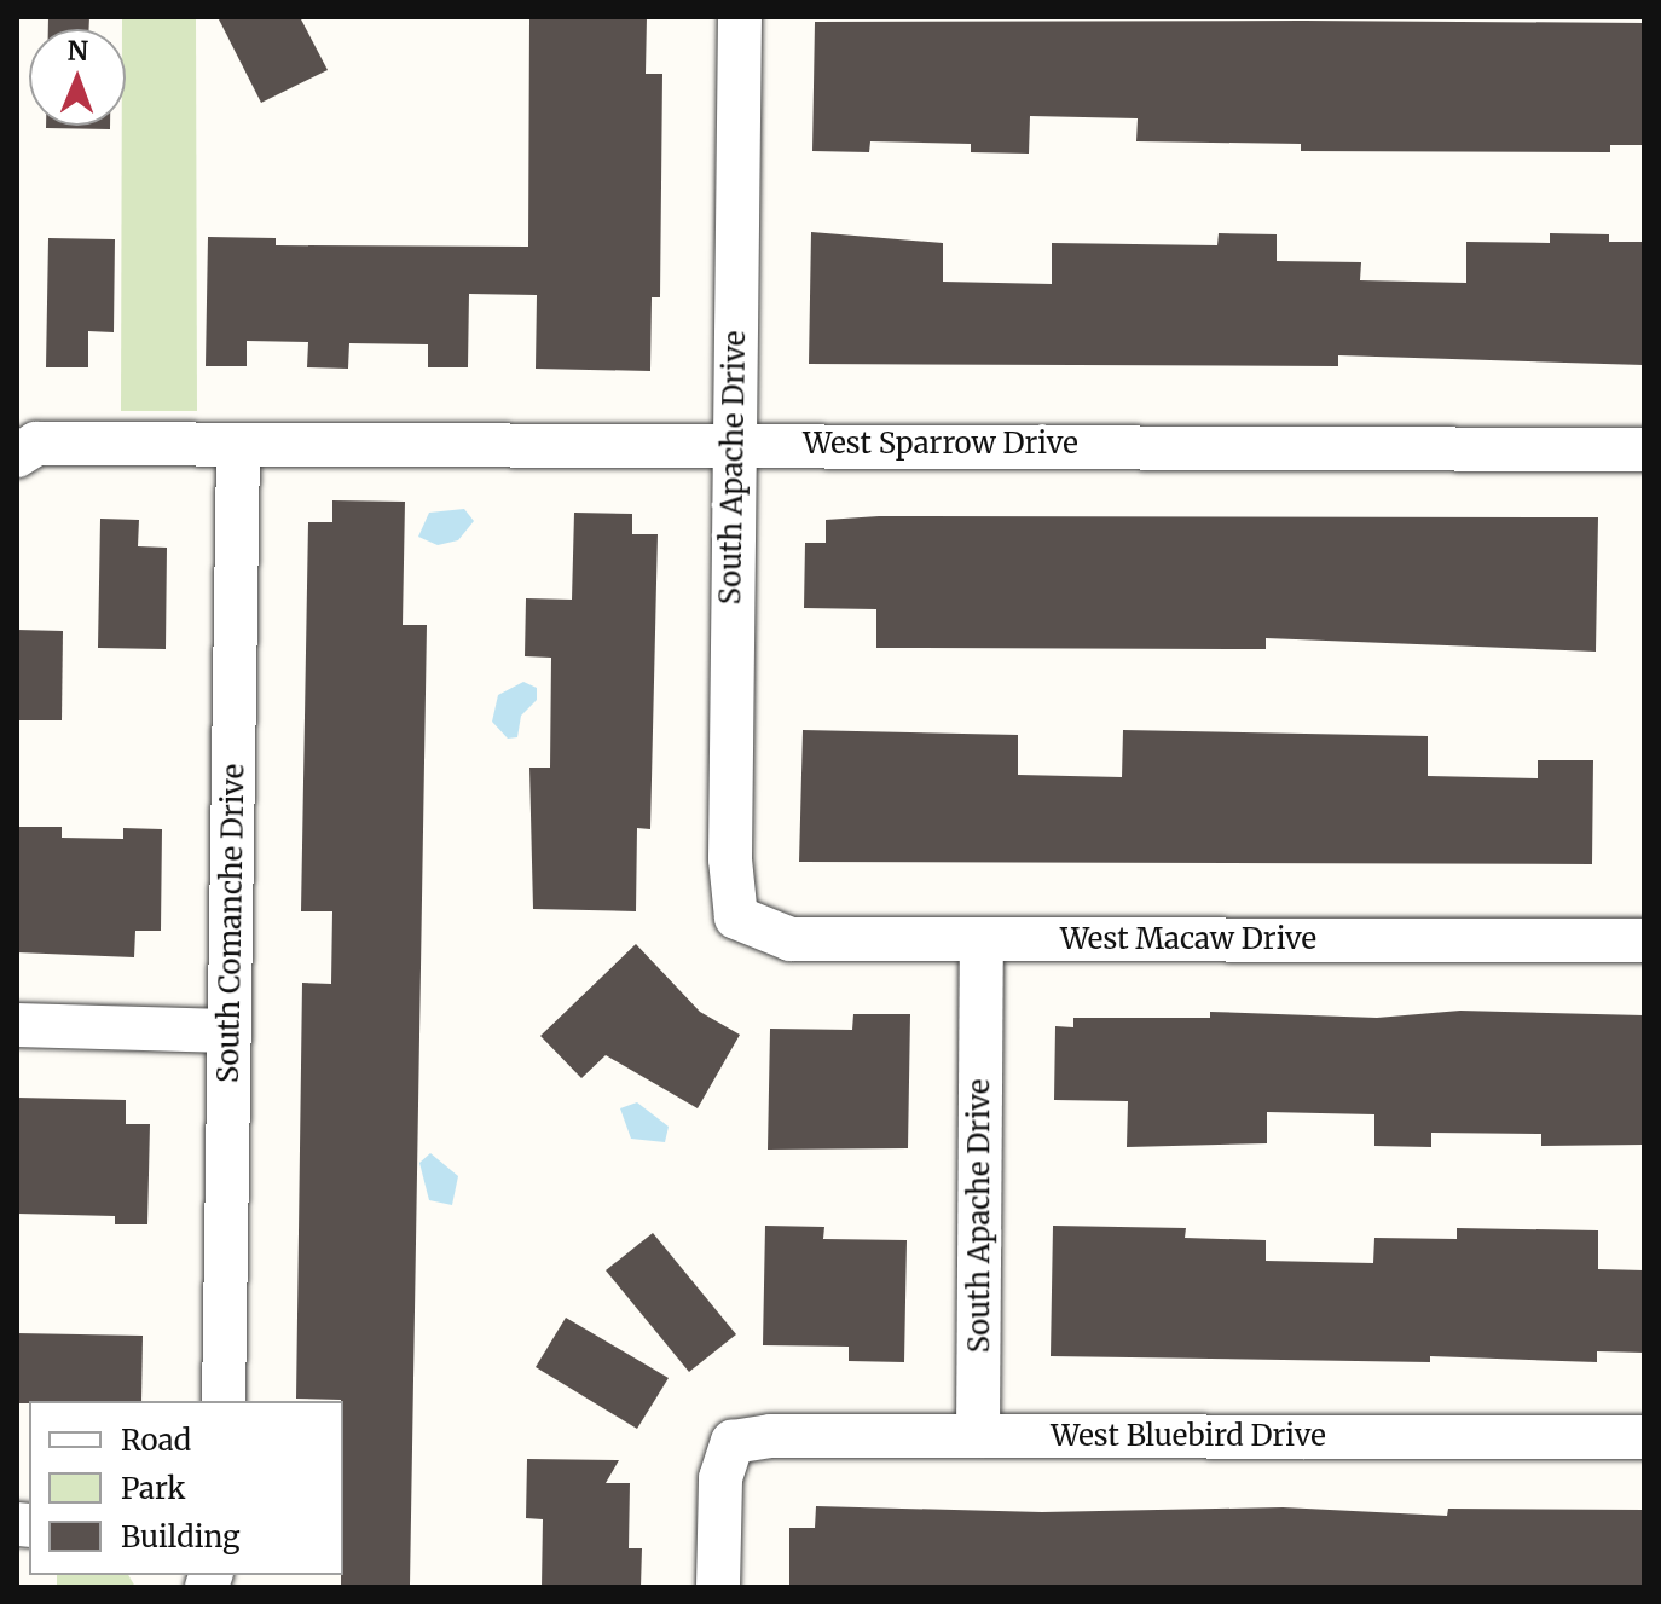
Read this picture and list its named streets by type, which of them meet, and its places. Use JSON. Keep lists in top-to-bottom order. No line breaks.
{"streets":{"street":["West Sparrow Drive","South Apache Drive","South Comanche Drive","West Macaw Drive","West Bluebird Drive"]},"crossings":[["West Sparrow Drive","South Apache Drive"],["West Sparrow Drive","South Comanche Drive"],["South Apache Drive","West Macaw Drive"],["South Apache Drive","West Bluebird Drive"]],"legend":["Road","Park","Building"],"north":"top"}
